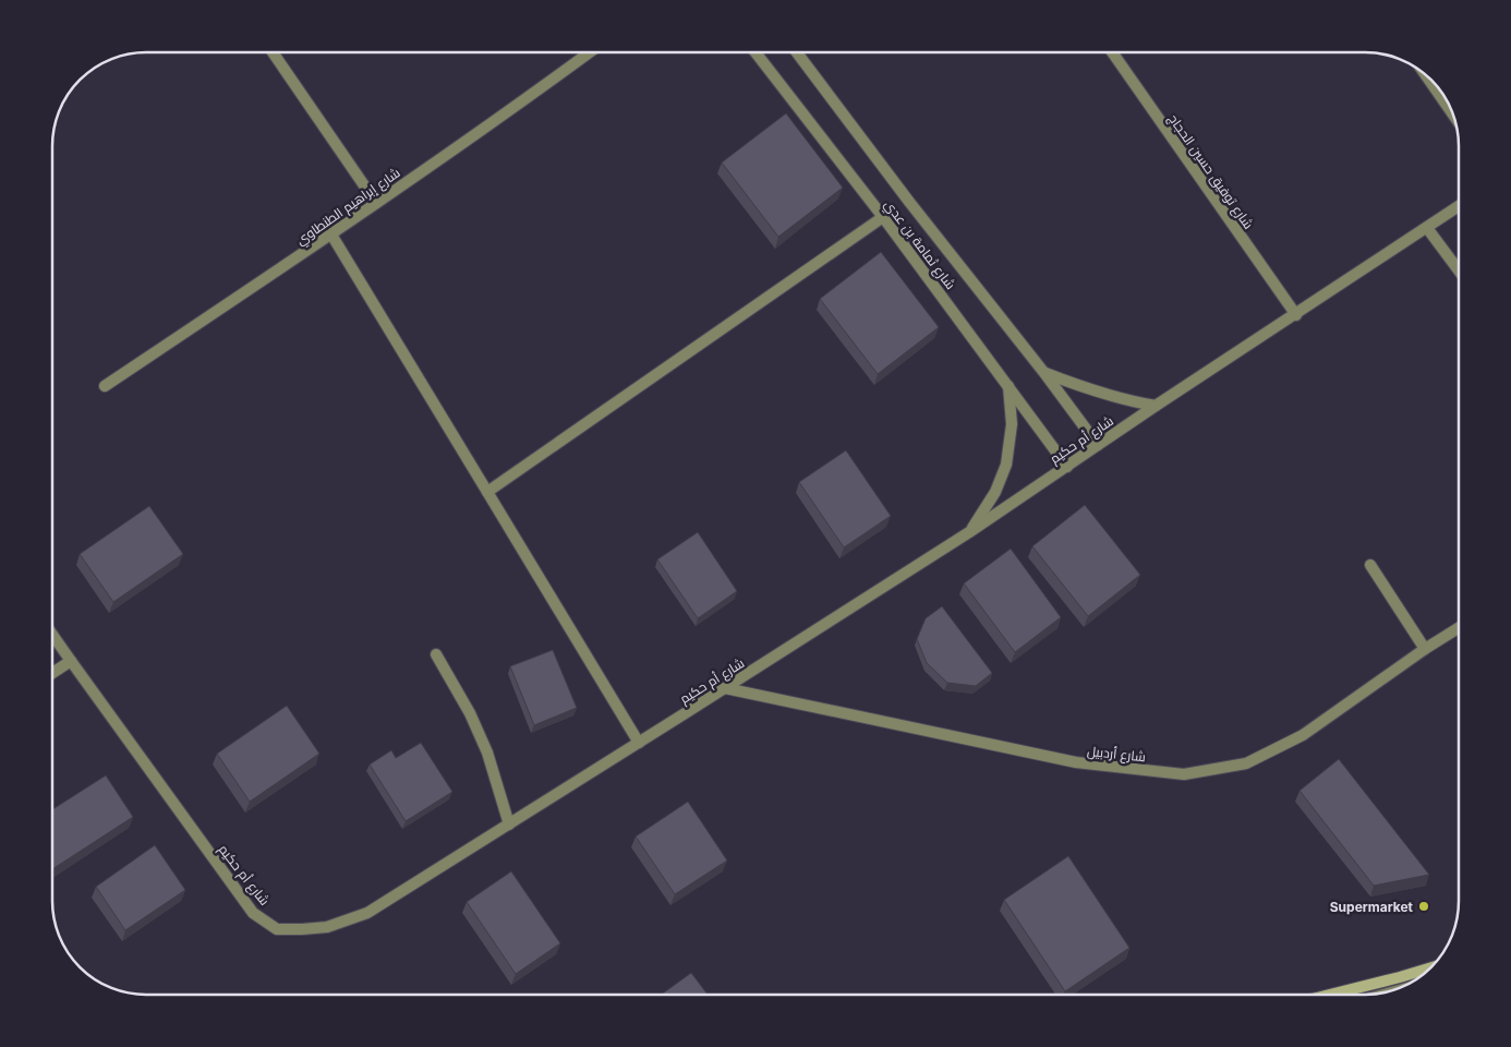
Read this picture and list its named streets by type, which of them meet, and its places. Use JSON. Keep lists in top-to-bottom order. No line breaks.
{"streets":{"street":["شارع توفيق حسين الحجاج","شارع إبراهيم الطنطاوي","شارع ثمامة بن عدي","شارع أم حكيم","شارع أردبيل"]},"crossings":[["شارع توفيق حسين الحجاج","شارع أم حكيم"],["شارع ثمامة بن عدي","شارع أم حكيم"],["شارع أم حكيم","شارع أردبيل"]],"places":["Supermarket"]}
